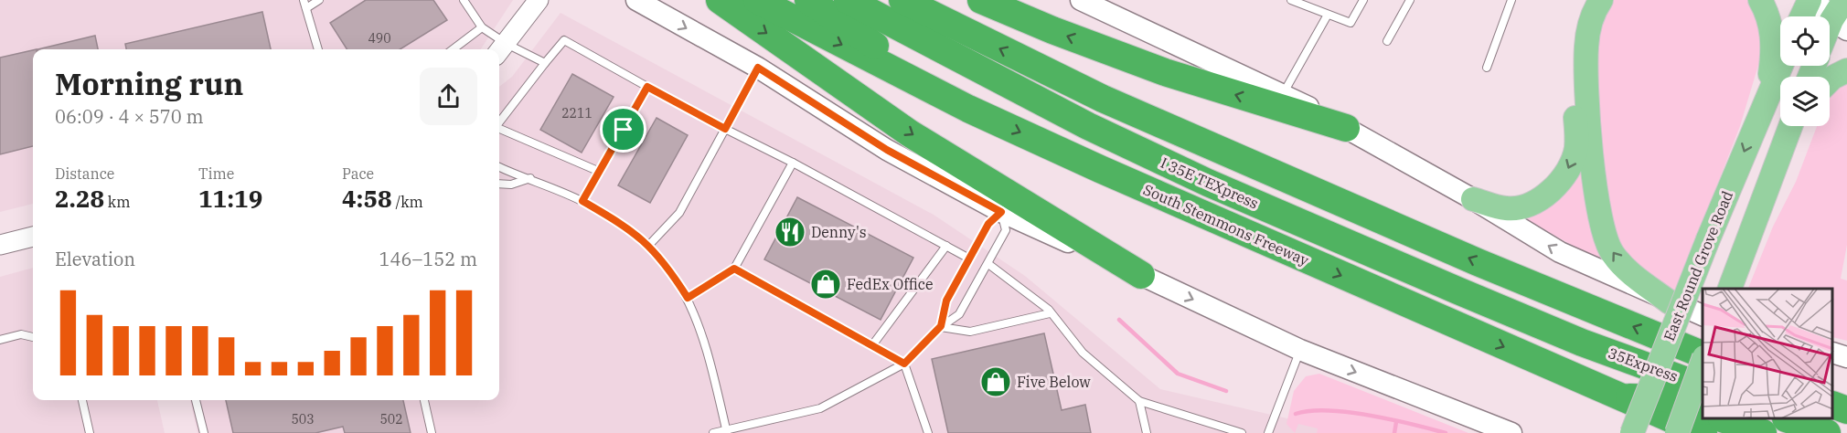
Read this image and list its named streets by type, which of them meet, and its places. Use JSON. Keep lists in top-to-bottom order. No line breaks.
{"streets":{"highway":["I 35E TEXpress","South Stemmons Freeway","35Express"],"main road":["East Round Grove Road"]},"crossings":[["I 35E TEXpress","35Express"]],"places":{"restaurant":["Denny's"],"shop":["FedEx Office","Five Below"]},"house_numbers":["490","2211","503","502"],"page":{"heading":["Morning run","06:09 · 4 × 570 m"],"stats":[["Distance","2.28 km"],["Time","11:19"],["Pace","4:58 /km"]],"chart":["Elevation","146–152 m"]}}
